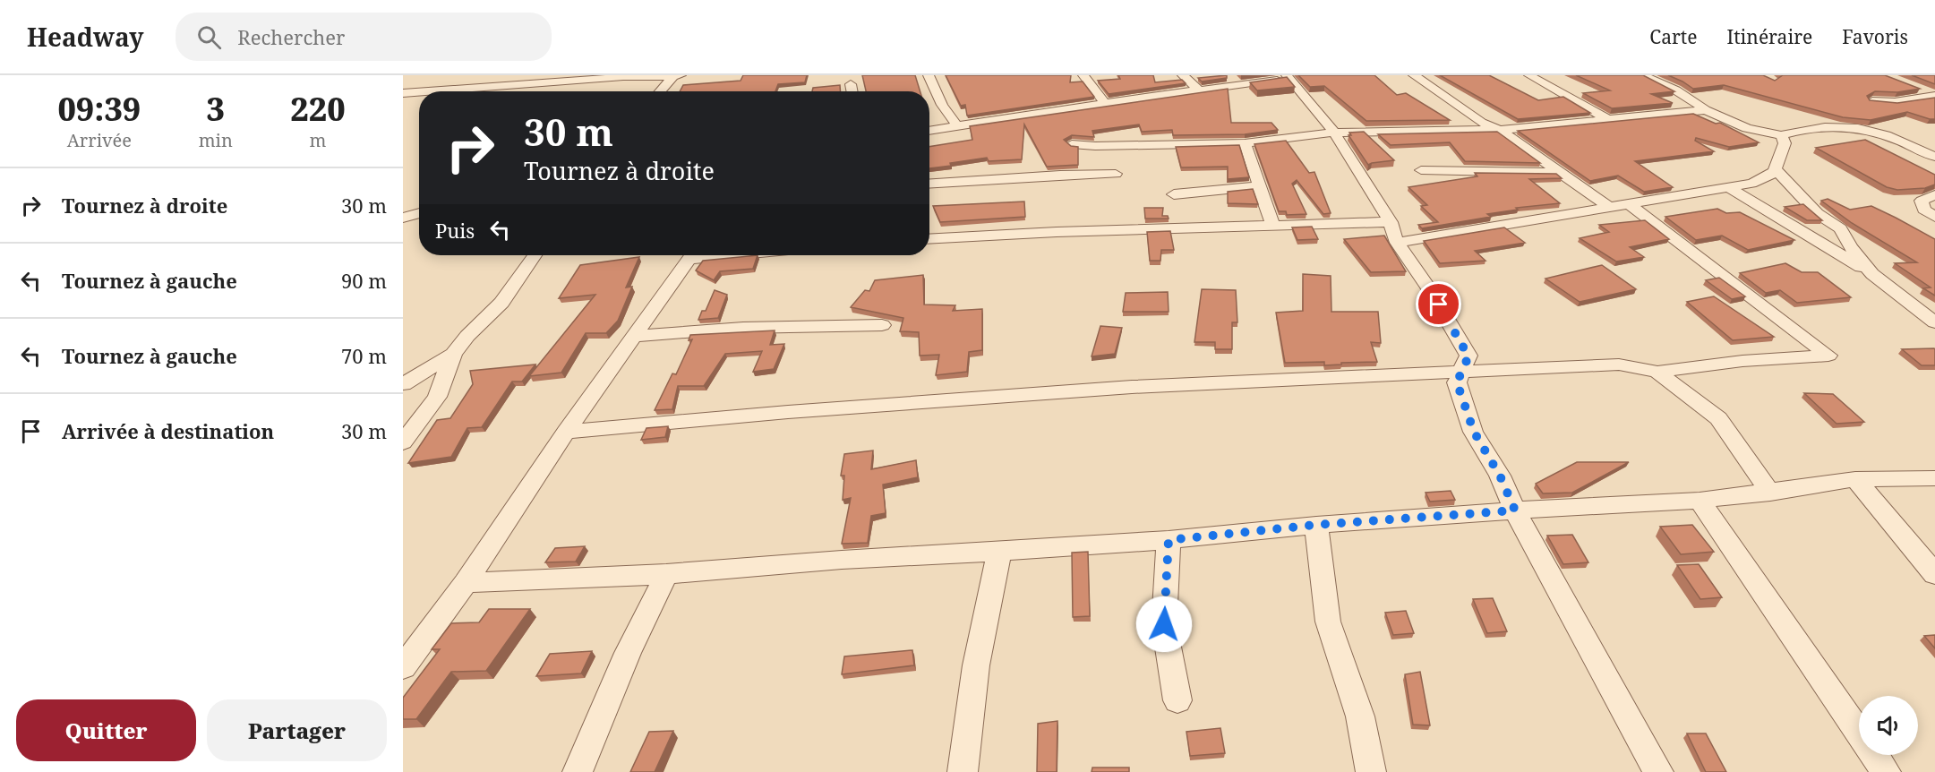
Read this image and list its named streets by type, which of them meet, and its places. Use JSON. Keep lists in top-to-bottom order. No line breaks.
{"page":{"header":"Headway","search":"Rechercher","nav":["Carte","Itinéraire","Favoris"],"eta":["09:39","Arrivée","3","min","220","m"],"turn":["30 m","Tournez à droite"],"list":[{"name":"Tournez à droite","value":"30 m"},{"name":"Tournez à gauche","value":"90 m"},{"name":"Tournez à gauche","value":"70 m"},{"name":"Arrivée à destination","value":"30 m"}],"then":"Puis","buttons":["Quitter","Partager"]}}
